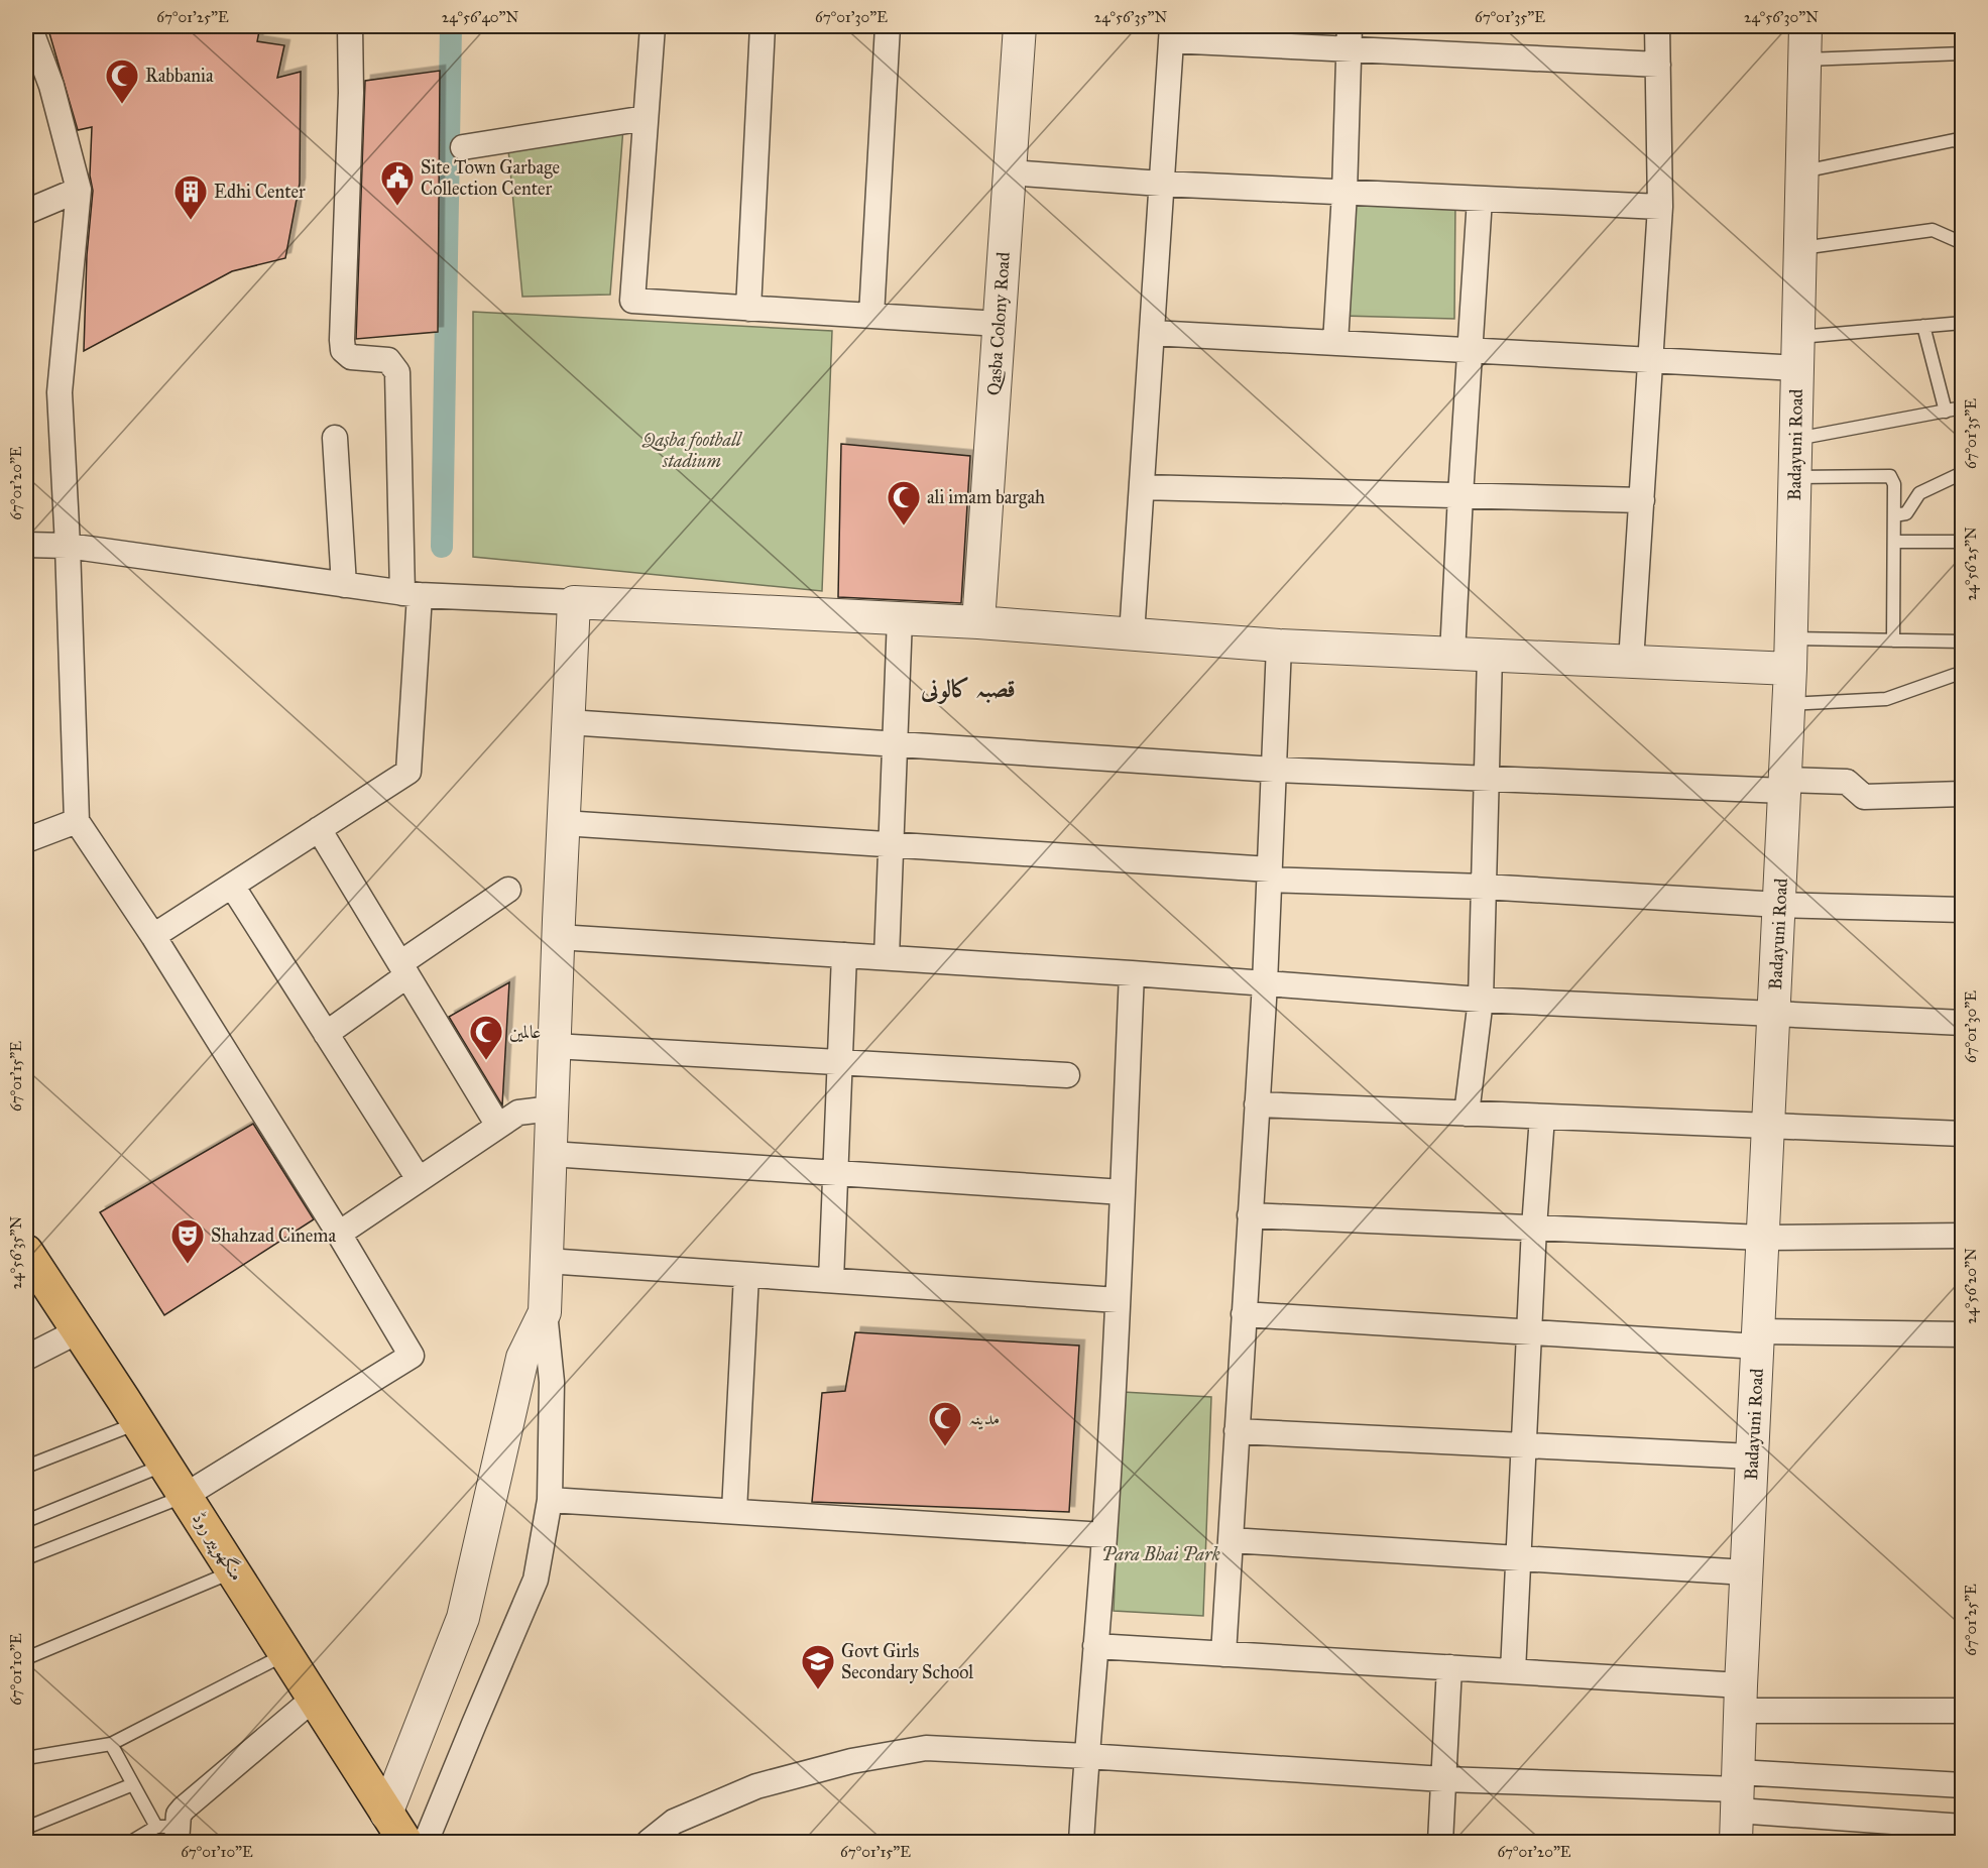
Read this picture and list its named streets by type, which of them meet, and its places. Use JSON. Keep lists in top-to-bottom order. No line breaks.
{"streets":{"main road":["منگھوپیر روڈ"],"street":["Qasba Colony Road","Badayuni Road"]},"districts":["قصبہ کالونی"],"parks":["Qasba football stadium","Para Bhai Park"],"places":{"mosque":["Rabbania","ali imam bargah","عالمین","مدینہ"],"public building":["Site Town Garbage Collection Center"],"building":["Edhi Center"],"theatre":["Shahzad Cinema"],"school or university":["Govt Girls Secondary School"]},"coordinates":["67°01'25\"E","24°56'40\"N","67°01'30\"E","24°56'35\"N","67°01'35\"E","24°56'30\"N","67°01'20\"E","24°56'25\"N","67°01'15\"E","24°56'20\"N","67°01'10\"E"]}
